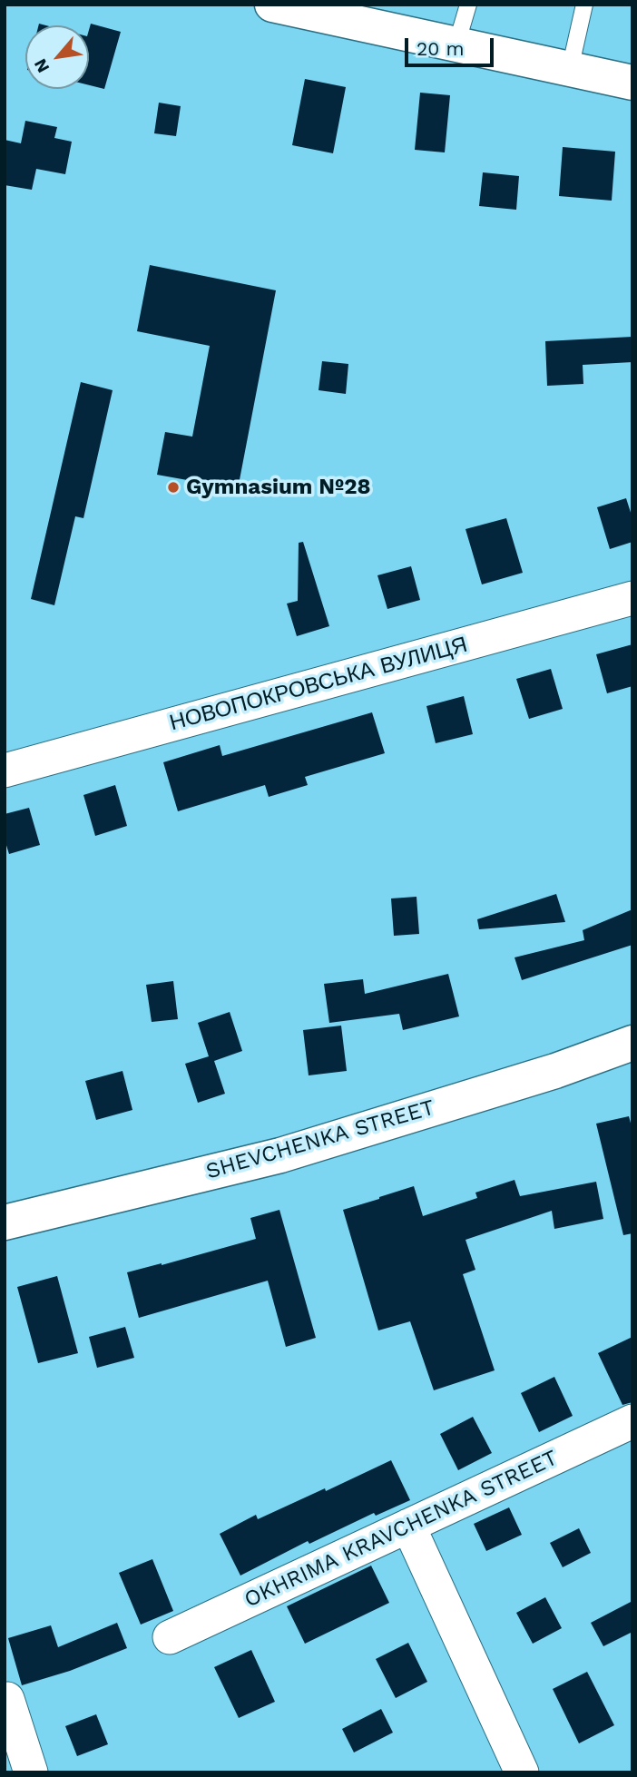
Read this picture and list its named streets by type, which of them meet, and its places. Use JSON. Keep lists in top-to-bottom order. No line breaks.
{"streets":{"street":["НОВОПОКРОВСЬКА ВУЛИЦЯ","SHEVCHENKA STREET","OKHRIMA KRAVCHENKA STREET"]},"places":["Gymnasium №28"],"scale_bar":"20 m","north":"bottom left"}
